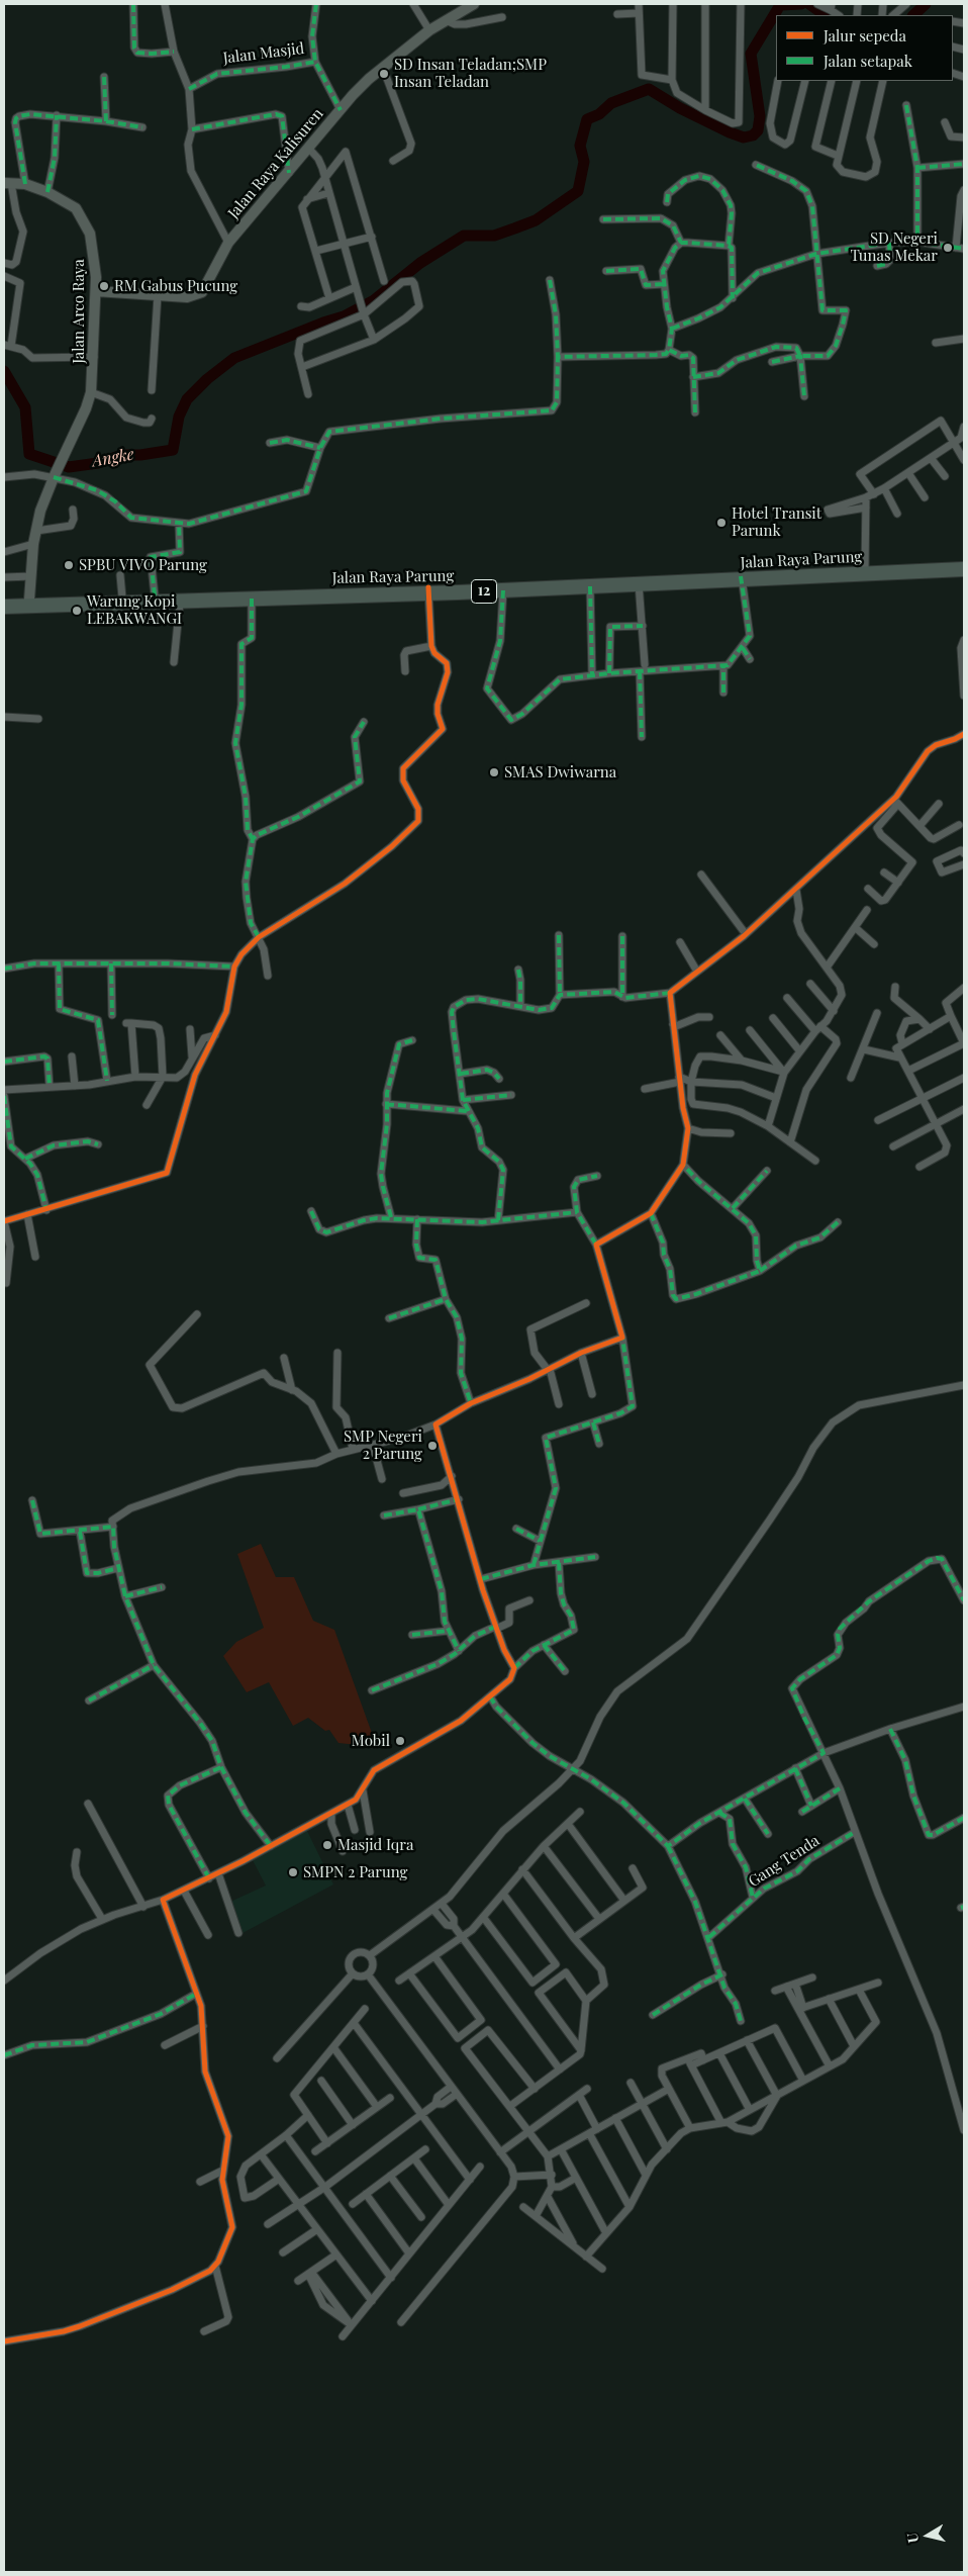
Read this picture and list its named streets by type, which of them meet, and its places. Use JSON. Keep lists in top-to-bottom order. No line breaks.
{"streets":{"highway":["Jalan Raya Parung","12"],"main road":["Jalan Raya Kalisuren","Jalan Arco Raya"],"street":["Jalan Masjid","Gang Tenda"]},"crossings":[["Jalan Raya Kalisuren","Jalan Arco Raya"]],"water":["Angke"],"places":["SD Insan Teladan;SMP Insan Teladan","SD Negeri Tunas Mekar","RM Gabus Pucung","Hotel Transit Parunk","SPBU VIVO Parung","Warung Kopi LEBAKWANGI","SMAS Dwiwarna","SMP Negeri 2 Parung","Mobil","Masjid Iqra","SMPN 2 Parung"],"legend":["Jalur sepeda","Jalan setapak"],"north":"left"}
